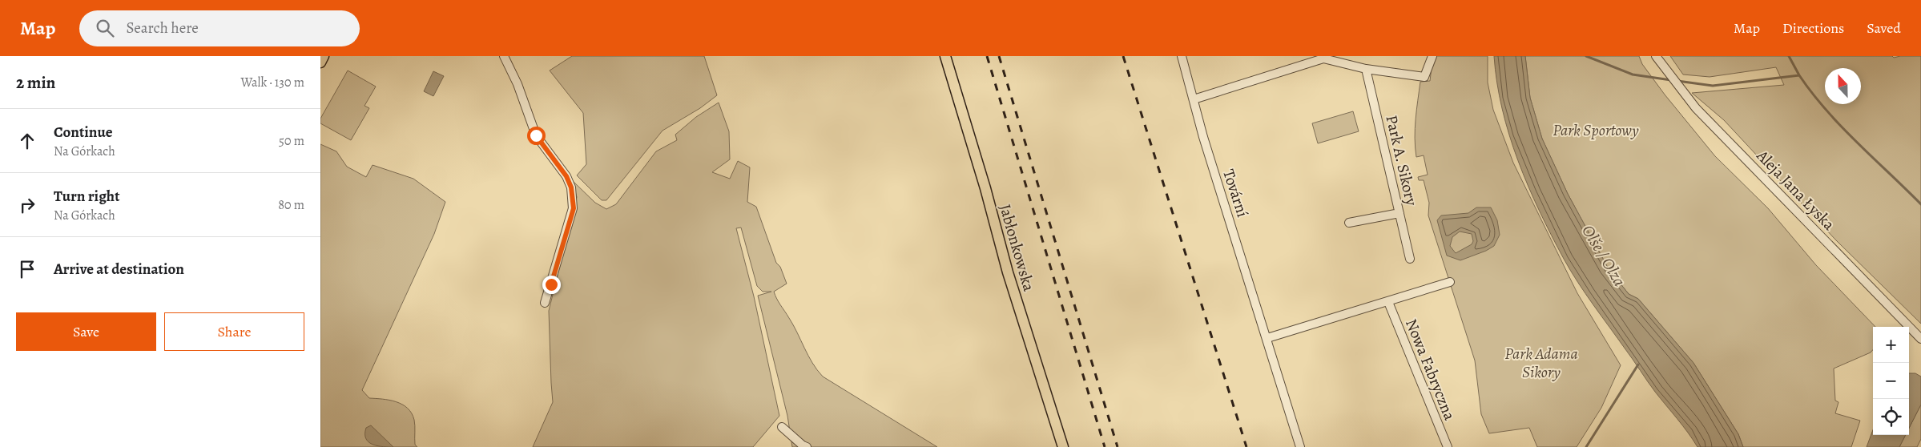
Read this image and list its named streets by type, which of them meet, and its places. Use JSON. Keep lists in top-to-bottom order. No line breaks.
{"streets":{"main road":["Jabłonkowska"],"street":["Park A. Sikory","Aleja Jana Łyska","Tovární","Nowa Fabryczna"]},"water":["Olše / Olza"],"parks":["Park Sportowy","Park Adama Sikory"],"north":"top","page":{"header":"Map","search":"Search here","nav":["Map","Directions","Saved"],"heading":["2 min","Walk · 130 m"],"list":[["Continue","Na Górkach","50 m"],["Turn right","Na Górkach","80 m"],"Arrive at destination"],"buttons":["Save","Share"],"map_buttons":["+","−"]}}
